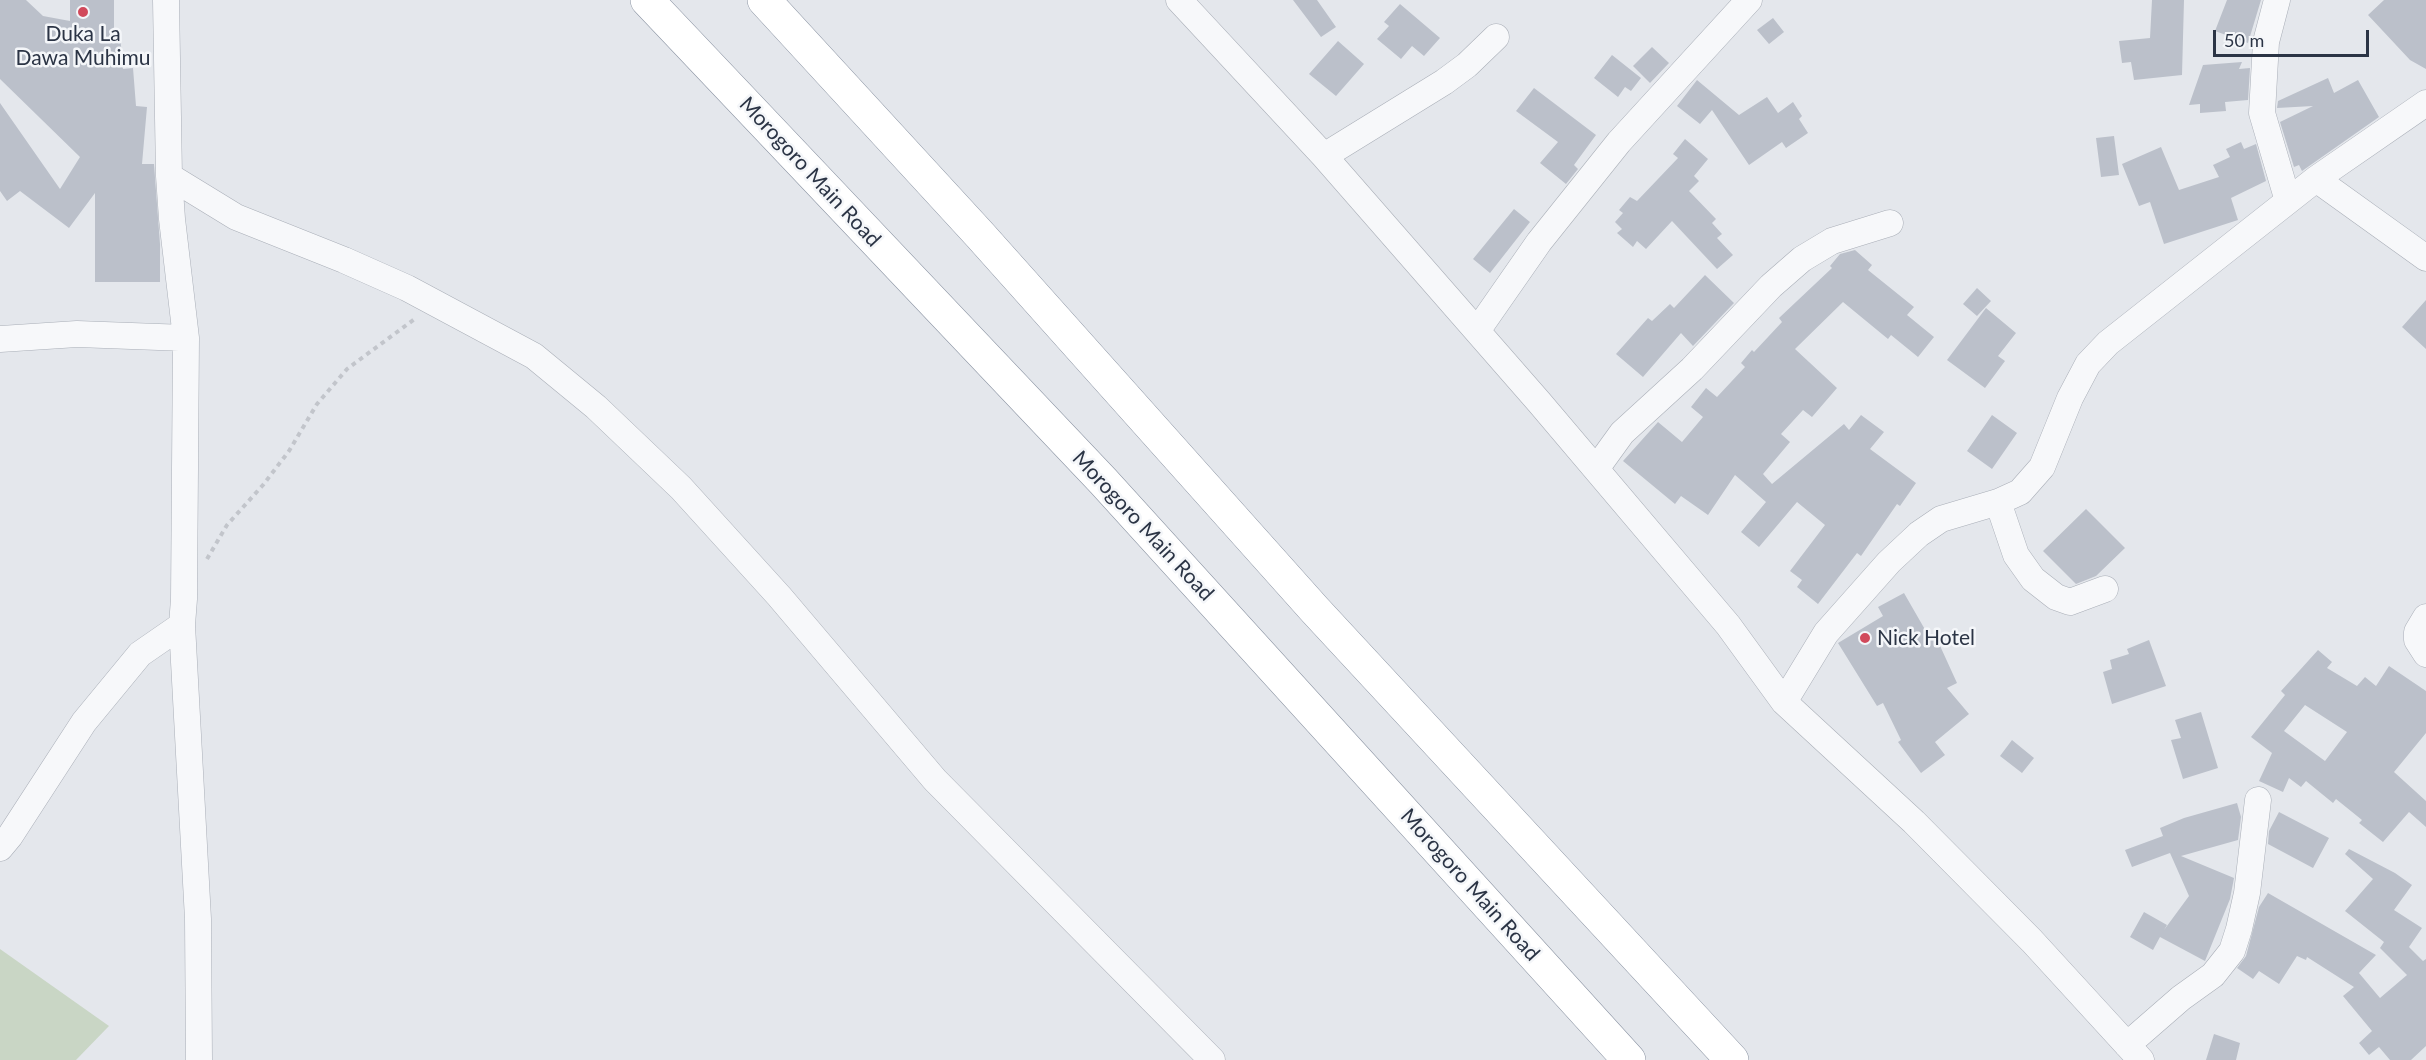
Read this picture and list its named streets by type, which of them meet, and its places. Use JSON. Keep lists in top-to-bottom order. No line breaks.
{"streets":{"highway":["Morogoro Main Road"]},"places":["Duka La Dawa Muhimu","Nick Hotel"],"scale_bar":"50 m"}
